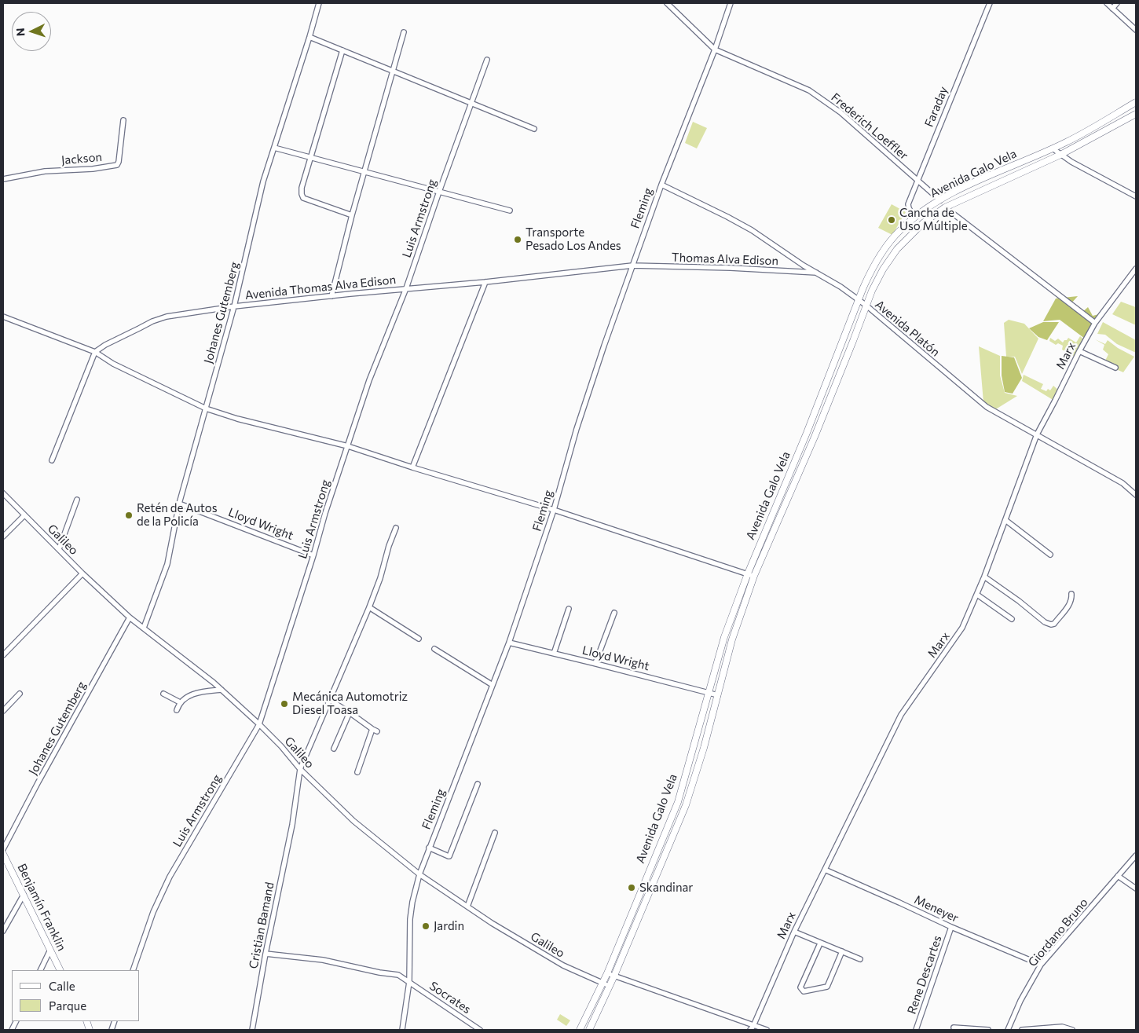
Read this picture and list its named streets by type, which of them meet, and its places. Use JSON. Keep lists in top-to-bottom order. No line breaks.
{"streets":{"main road":["Avenida Galo Vela","Benjamín Franklin"],"street":["Faraday","Frederich Loeffler","Jackson","Fleming","Luis Armstrong","Thomas Alva Edison","Avenida Thomas Alva Edison","Johanes Gutemberg","Avenida Platón","Marx","Lloyd Wright","Galileo","Meneyer","Cristian Bamand","Giordano Bruno","Rene Descartes","Socrates"]},"crossings":[["Faraday","Frederich Loeffler"],["Faraday","Avenida Galo Vela"],["Frederich Loeffler","Avenida Galo Vela"],["Frederich Loeffler","Fleming"],["Avenida Galo Vela","Avenida Platón"],["Avenida Galo Vela","Lloyd Wright"],["Avenida Galo Vela","Galileo"],["Fleming","Thomas Alva Edison"],["Fleming","Avenida Thomas Alva Edison"],["Fleming","Avenida Platón"],["Fleming","Lloyd Wright"],["Fleming","Galileo"],["Fleming","Socrates"],["Luis Armstrong","Avenida Thomas Alva Edison"],["Luis Armstrong","Lloyd Wright"],["Luis Armstrong","Galileo"],["Thomas Alva Edison","Avenida Thomas Alva Edison"],["Thomas Alva Edison","Avenida Platón"],["Avenida Thomas Alva Edison","Johanes Gutemberg"],["Johanes Gutemberg","Lloyd Wright"],["Johanes Gutemberg","Galileo"],["Avenida Platón","Marx"],["Marx","Meneyer"],["Galileo","Cristian Bamand"],["Meneyer","Giordano Bruno"],["Meneyer","Rene Descartes"],["Cristian Bamand","Socrates"]],"places":["Cancha de Uso Múltiple","Transporte Pesado Los Andes","Retén de Autos de la Policía","Mecánica Automotriz Diesel Toasa","Skandinar","Jardin"],"legend":["Calle","Parque"],"north":"left"}
